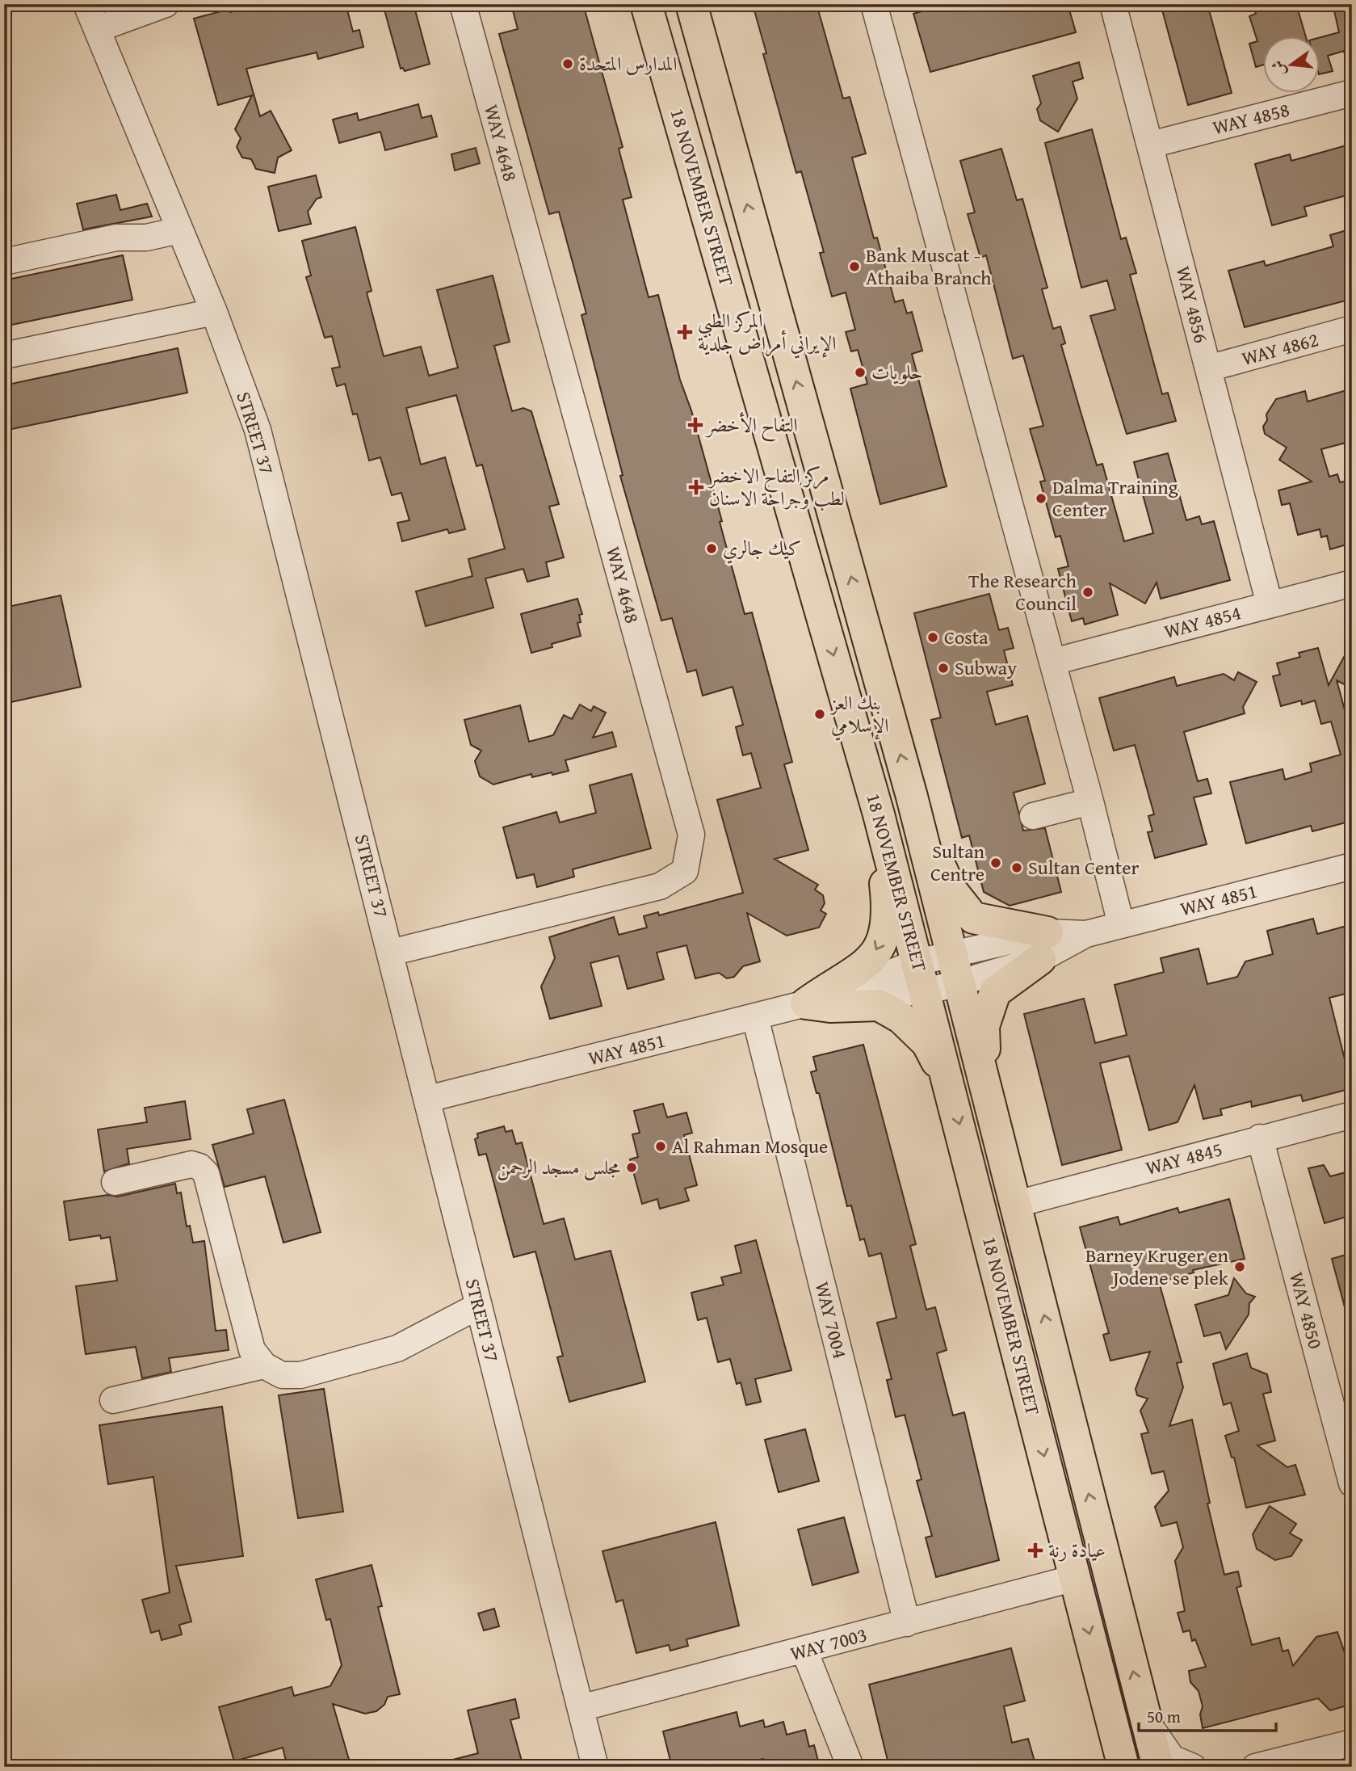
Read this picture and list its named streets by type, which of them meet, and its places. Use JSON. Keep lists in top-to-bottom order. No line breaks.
{"streets":{"main road":["18 NOVEMBER STREET"],"street":["WAY 4858","WAY 4648","WAY 4856","WAY 4862","STREET 37","WAY 4854","WAY 4851","WAY 4845","WAY 4850","WAY 7004","WAY 7003"]},"crossings":[["WAY 4858","WAY 4856"],["WAY 4648","STREET 37"],["18 NOVEMBER STREET","WAY 4851"],["18 NOVEMBER STREET","WAY 4845"],["18 NOVEMBER STREET","WAY 7003"],["WAY 4856","WAY 4862"],["WAY 4856","WAY 4854"],["STREET 37","WAY 4851"],["STREET 37","WAY 7003"],["WAY 4851","WAY 7004"],["WAY 4845","WAY 4850"],["WAY 7004","WAY 7003"]],"places":{"other":["المدارس المتحدة","Bank Muscat - Athaiba Branch","حلويات","Dalma Training Center","كيك جالري","The Research Council","Costa","Subway","بنك العز الإسلامي","Sultan Centre","Sultan Center","Al Rahman Mosque","مجلس مسجد الرحمن","Barney Kruger en Jodene se plek"],"health":["المركز الطبي الإيراني أمراض جلدية","التفاح الأخضر","مركز التفاح الاخضر لطب وجراحة الاسنان","عيادة رنة"]},"scale_bar":"50 m","north":"left"}
